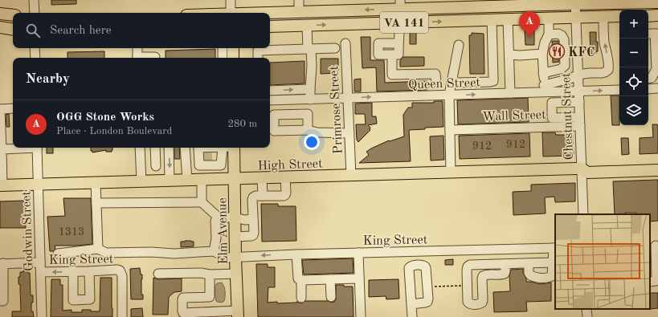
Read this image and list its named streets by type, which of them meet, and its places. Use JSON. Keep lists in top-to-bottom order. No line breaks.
{"streets":{"main road":["VA 141","High Street","Elm Avenue"],"street":["Queen Street","Primrose Street","Wall Street","Chestnut Street","Godwin Street","King Street"]},"crossings":[["VA 141","Chestnut Street"],["Queen Street","Primrose Street"],["Queen Street","Chestnut Street"],["Primrose Street","High Street"],["Wall Street","Chestnut Street"],["Chestnut Street","High Street"],["High Street","Godwin Street"],["High Street","Elm Avenue"],["Godwin Street","King Street"],["Elm Avenue","King Street"]],"one_way":["Queen Street"],"places":{"restaurant":["KFC"]},"house_numbers":["912","912","1313"],"page":{"map_buttons":["+","−"],"pins":"A","search":"Search here","heading":"Nearby","list":[{"mark":"A","name":"OGG Stone Works","note":"Place · London Boulevard","value":"280 m"}]}}
